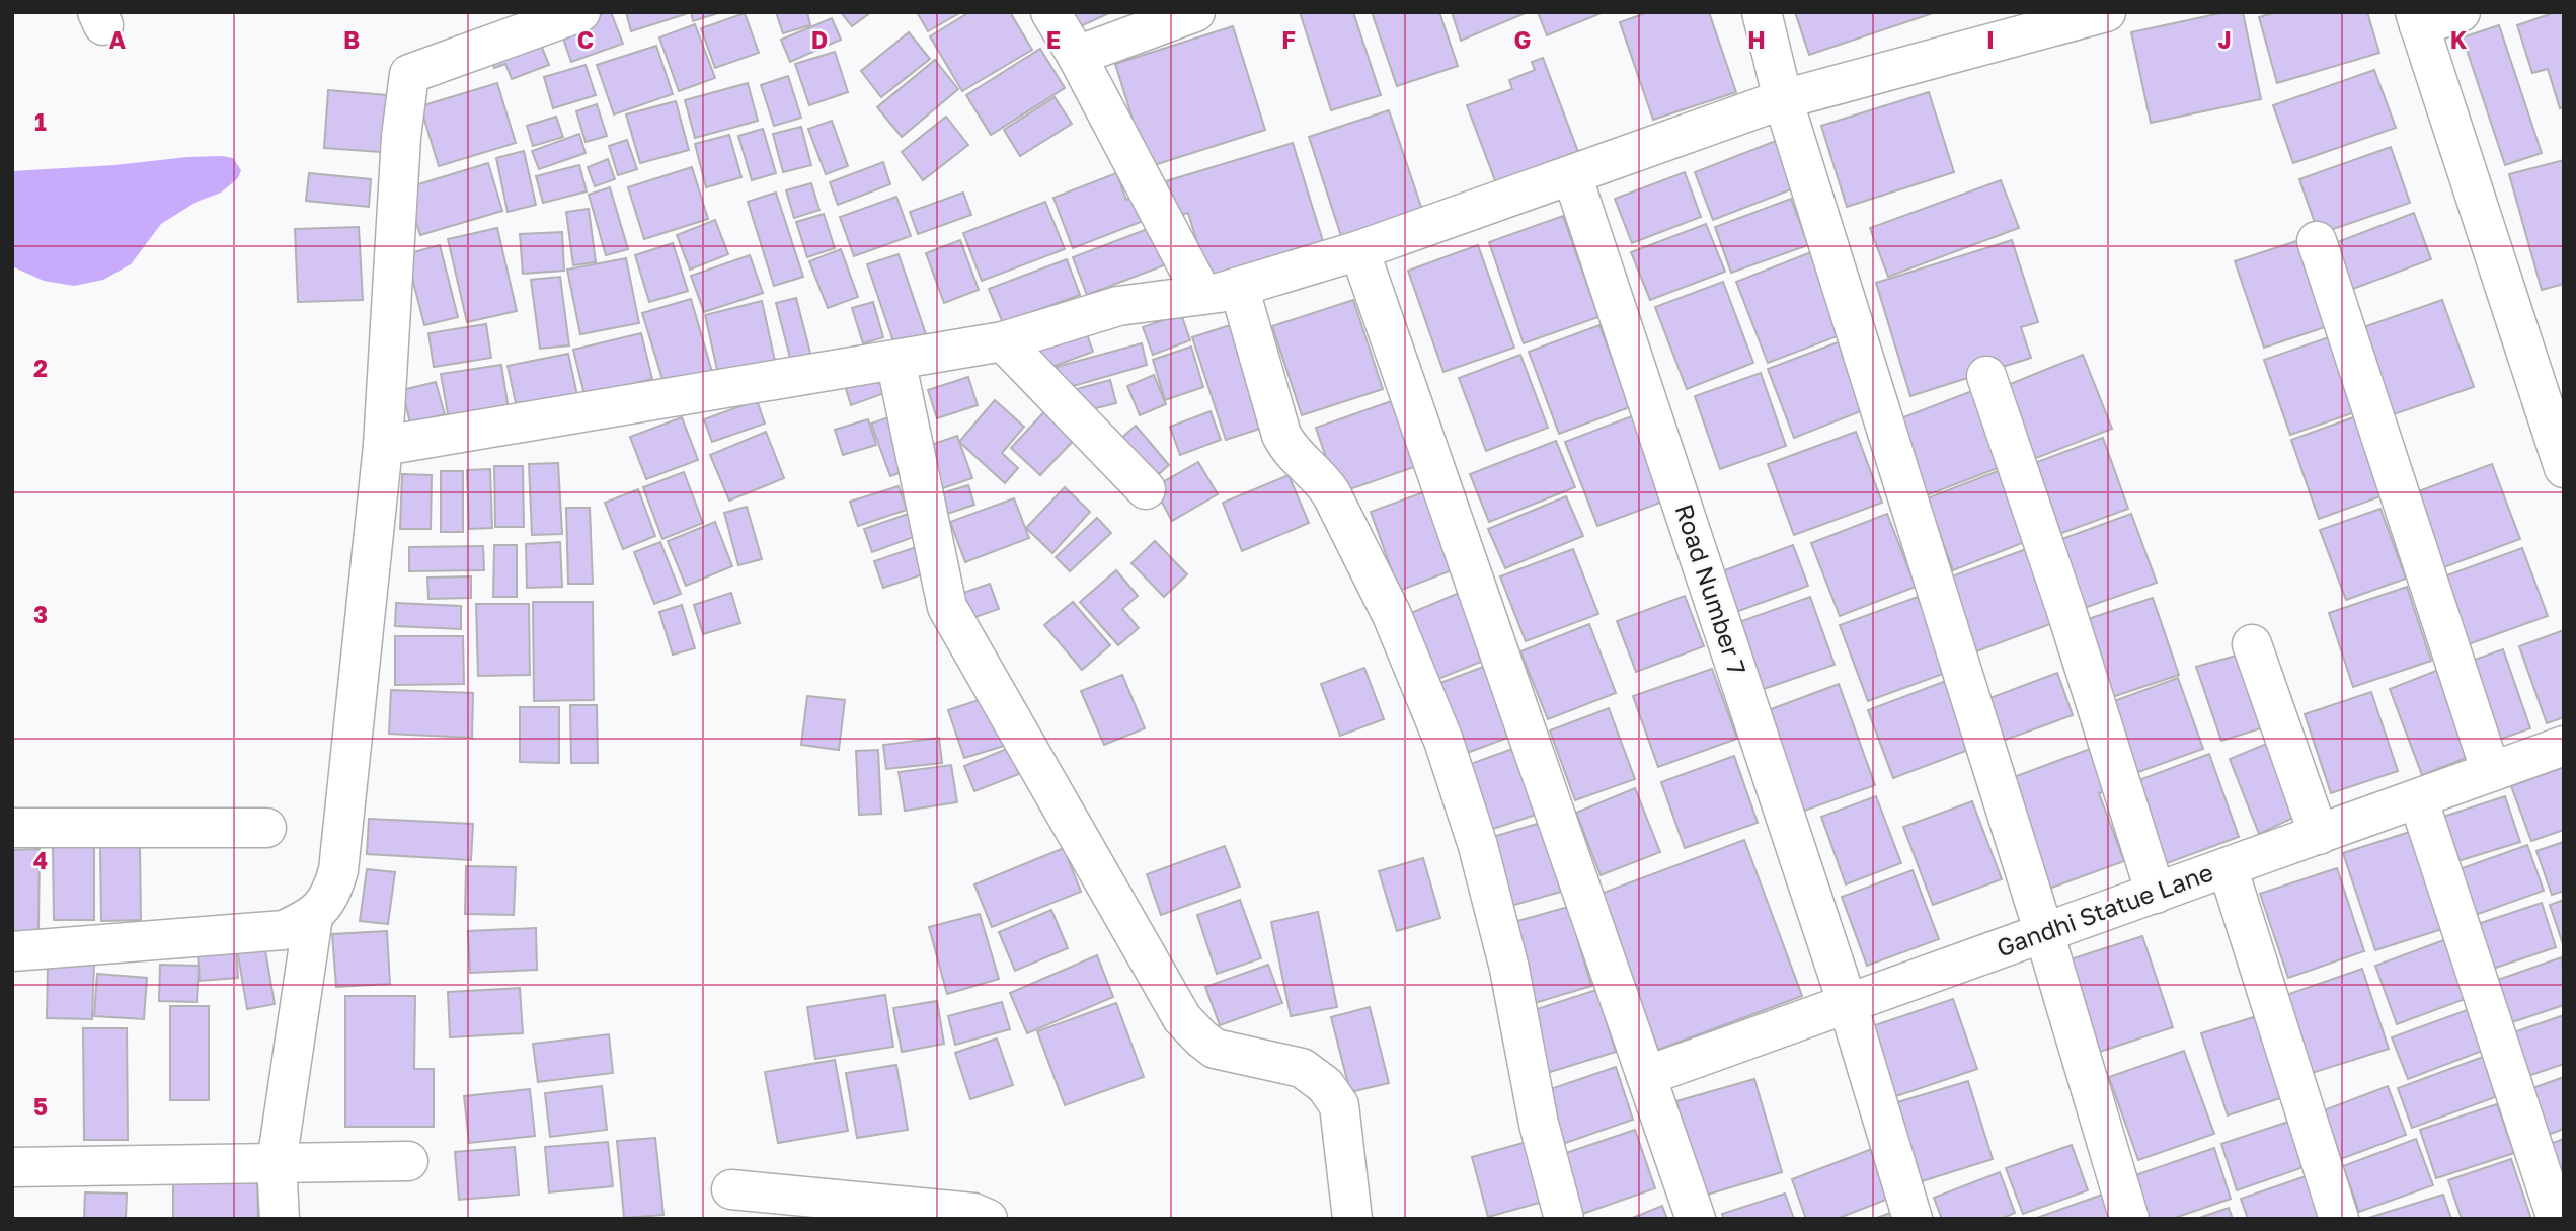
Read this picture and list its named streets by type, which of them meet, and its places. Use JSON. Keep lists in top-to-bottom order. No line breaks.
{"streets":{"street":["Road Number 7","Gandhi Statue Lane"]},"crossings":[["Road Number 7","Gandhi Statue Lane"]],"grid":{"columns":["A","B","C","D","E","F","G","H","I","J","K"],"rows":["1","2","3","4","5"]}}
